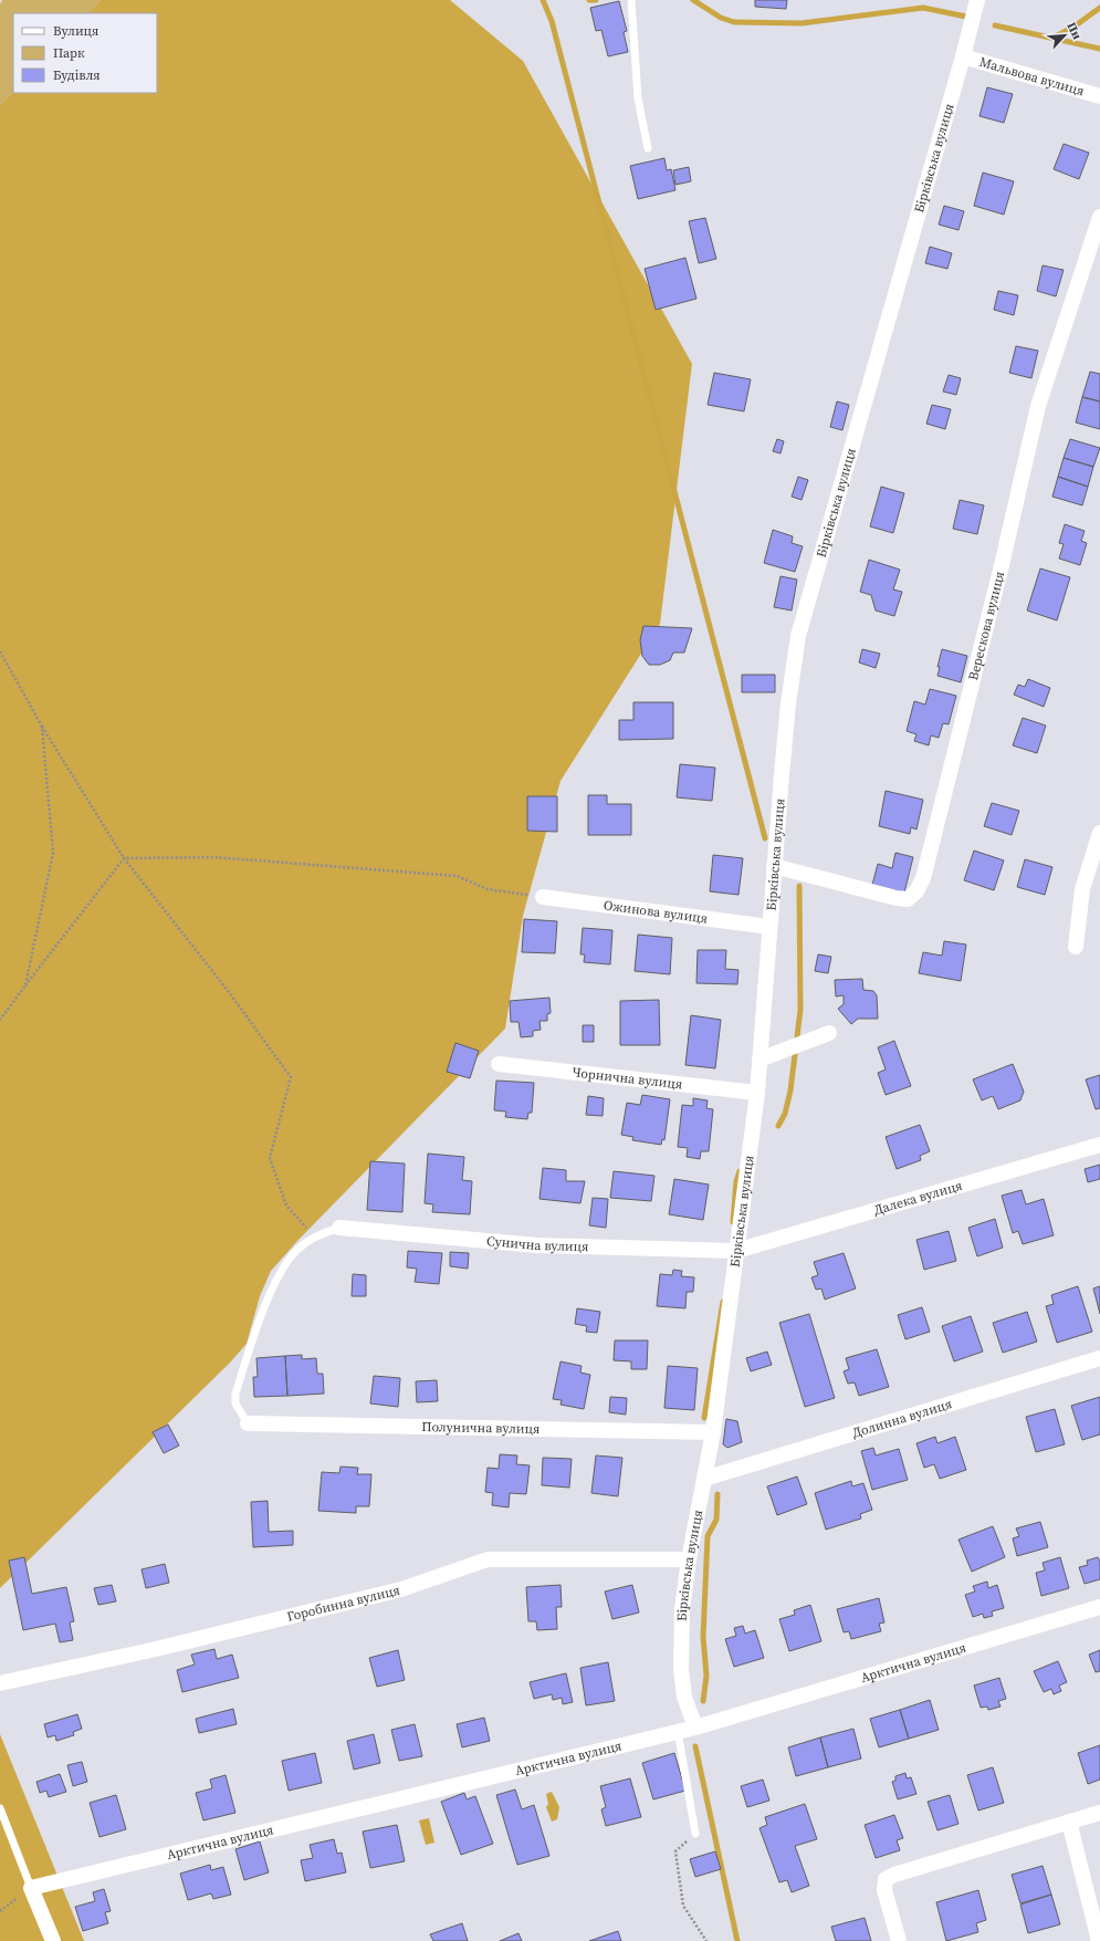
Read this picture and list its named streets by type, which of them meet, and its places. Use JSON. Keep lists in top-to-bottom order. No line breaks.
{"streets":{"street":["Мальвова вулиця","Бірківська вулиця","Верескова вулиця","Ожинова вулиця","Чорнична вулиця","Далека вулиця","Сунична вулиця","Долинна вулиця","Полунична вулиця","Горобинна вулиця","Арктична вулиця"]},"crossings":[["Мальвова вулиця","Бірківська вулиця"],["Бірківська вулиця","Верескова вулиця"],["Бірківська вулиця","Ожинова вулиця"],["Бірківська вулиця","Чорнична вулиця"],["Бірківська вулиця","Далека вулиця"],["Бірківська вулиця","Сунична вулиця"],["Бірківська вулиця","Долинна вулиця"],["Бірківська вулиця","Полунична вулиця"],["Бірківська вулиця","Горобинна вулиця"],["Бірківська вулиця","Арктична вулиця"],["Далека вулиця","Сунична вулиця"]],"legend":["Вулиця","Парк","Будівля"],"north":"top right"}
